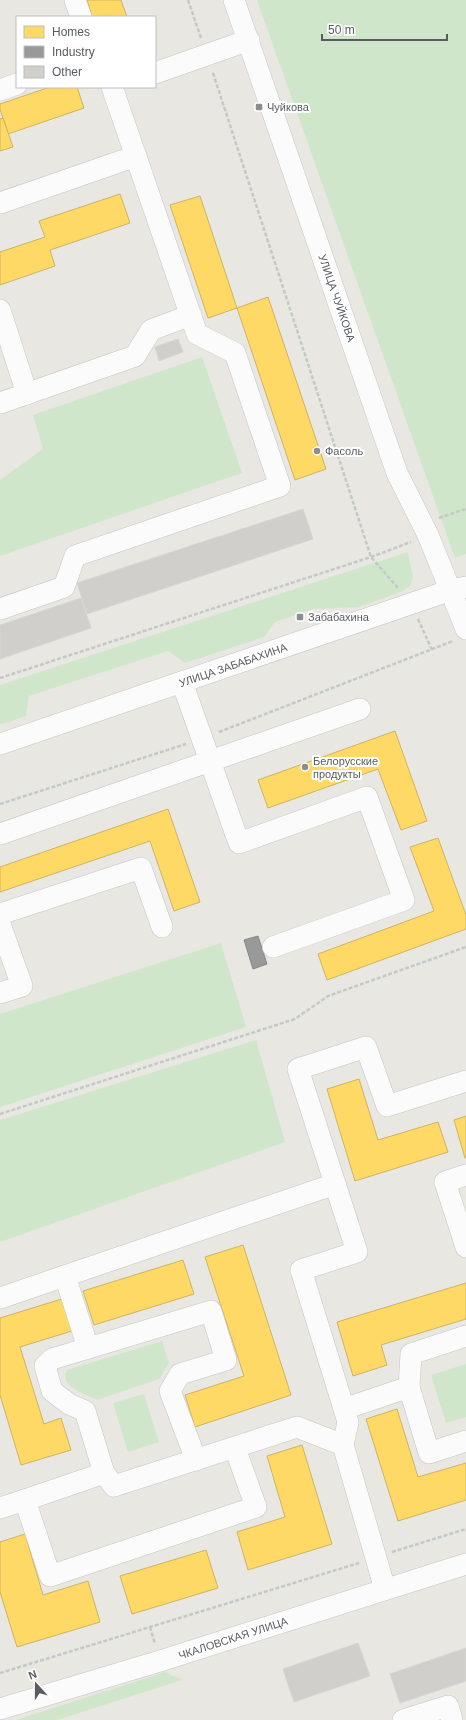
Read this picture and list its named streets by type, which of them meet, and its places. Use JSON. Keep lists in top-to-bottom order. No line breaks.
{"streets":{"street":["УЛИЦА ЧУЙКОВА","УЛИЦА ЗАБАБАХИНА","ЧКАЛОВСКАЯ УЛИЦА"]},"crossings":[["УЛИЦА ЧУЙКОВА","УЛИЦА ЗАБАБАХИНА"]],"places":{"transit":["Чуйкова","Забабахина"],"other":["Фасоль","Белорусские продукты"]},"legend":["Homes","Industry","Other"],"scale_bar":"50 m","north":"top"}
